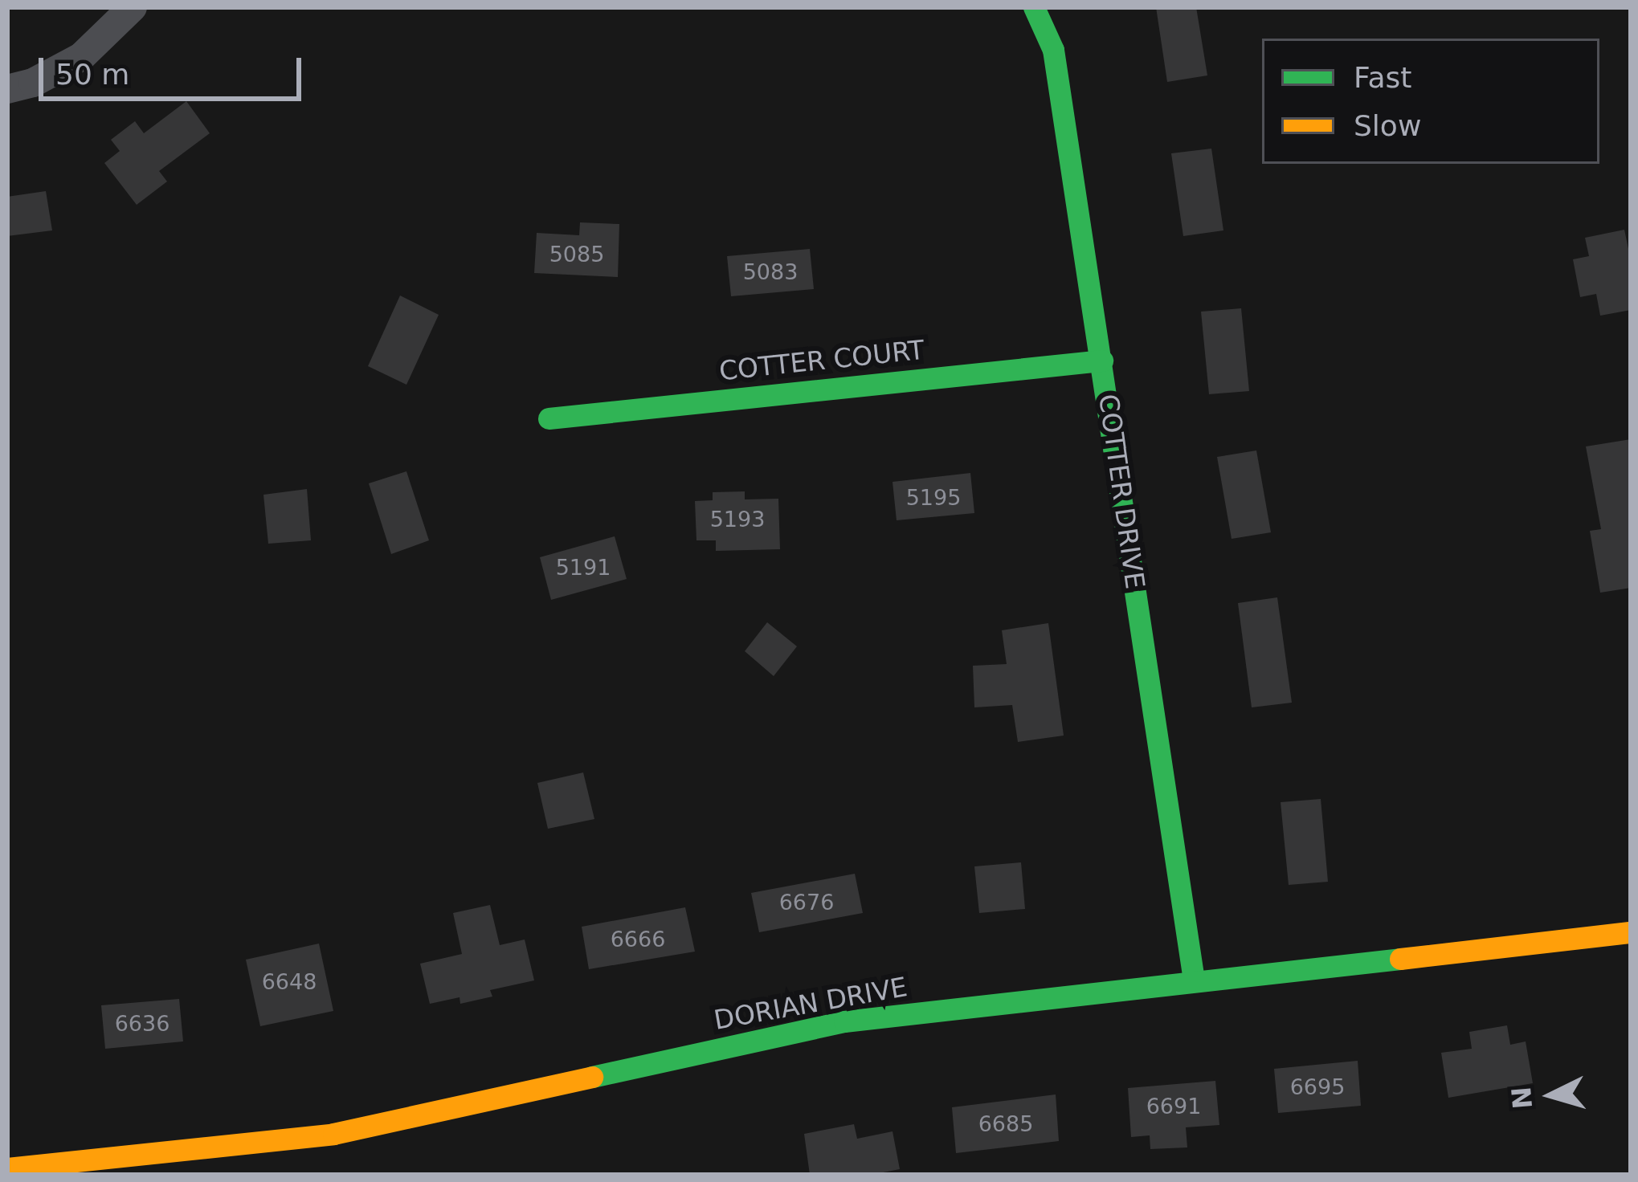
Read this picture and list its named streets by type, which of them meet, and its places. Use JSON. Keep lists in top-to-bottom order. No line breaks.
{"streets":{"street":["COTTER COURT","COTTER DRIVE","DORIAN DRIVE"]},"crossings":[["COTTER COURT","COTTER DRIVE"],["COTTER DRIVE","DORIAN DRIVE"]],"house_numbers":["5085","5083","5195","5193","5191","6676","6666","6648","6636","6695","6691","6685"],"legend":["Fast","Slow"],"scale_bar":"50 m","north":"left"}
